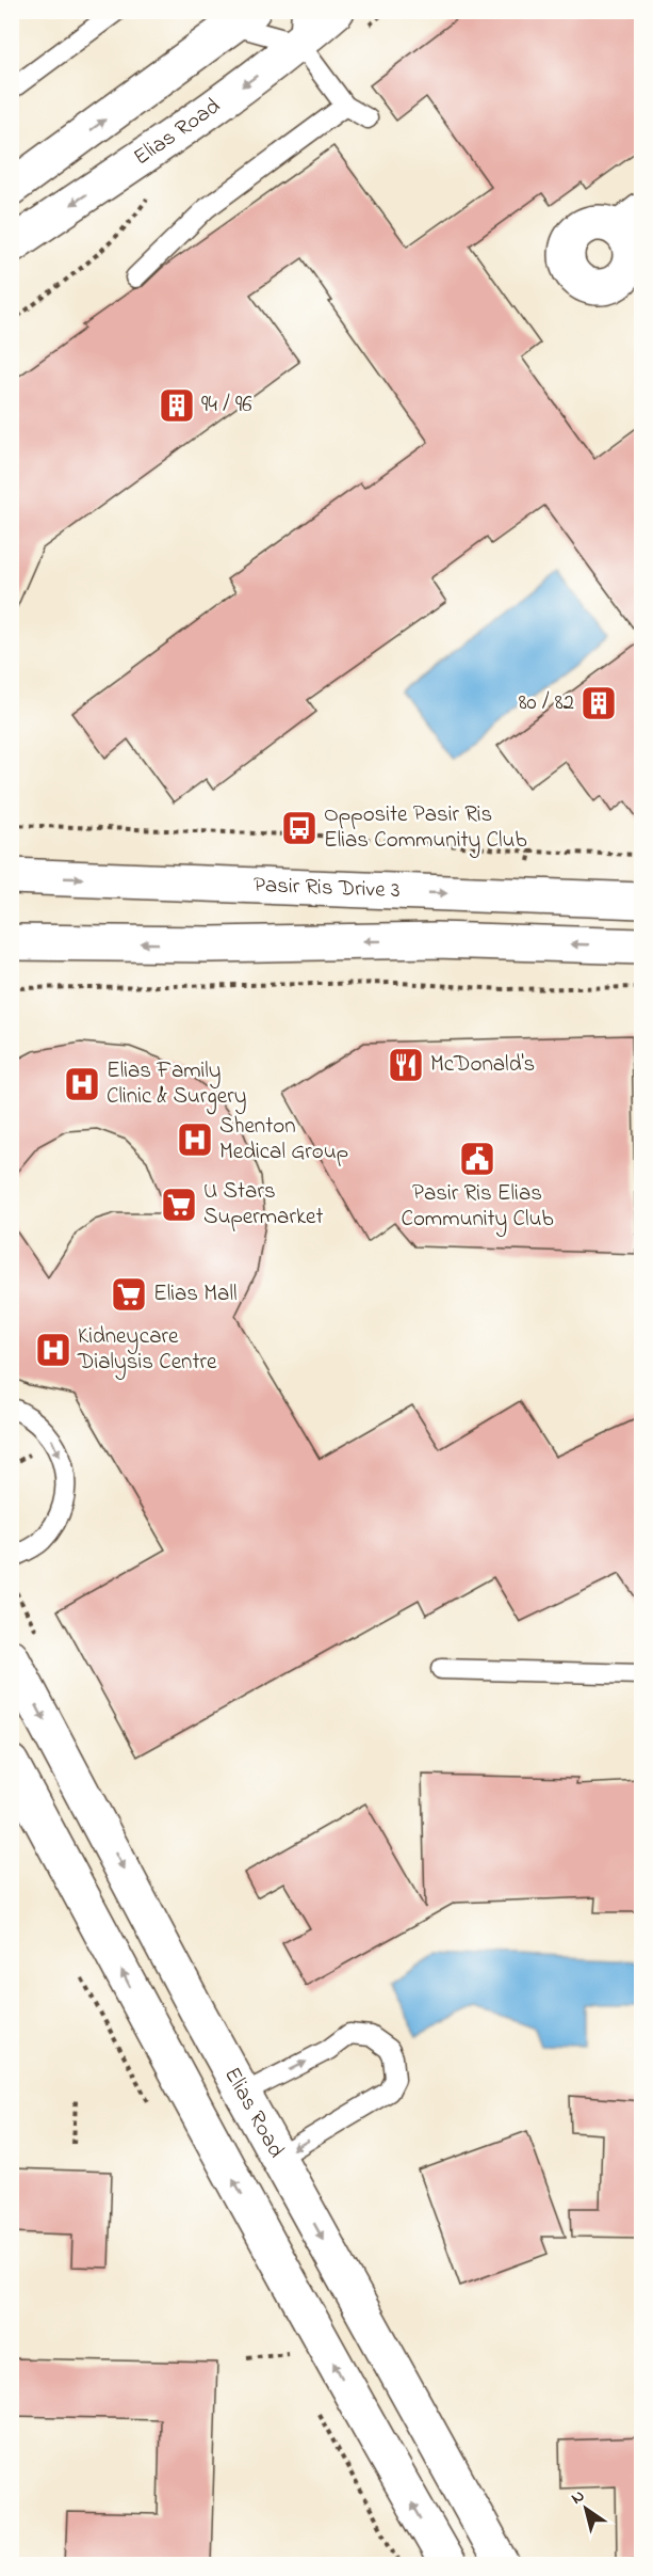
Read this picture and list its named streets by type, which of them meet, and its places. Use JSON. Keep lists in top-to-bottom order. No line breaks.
{"streets":{"main road":["Elias Road","Pasir Ris Drive 3"]},"places":{"building":["94 / 96","80 / 82"],"bus stop":["Opposite Pasir Ris Elias Community Club"],"restaurant":["McDonald's"],"hospital":["Elias Family Clinic & Surgery","Shenton Medical Group","Kidneycare Dialysis Centre"],"public building":["Pasir Ris Elias Community Club"],"supermarket":["U Stars Supermarket","Elias Mall"]},"north":"top left"}
